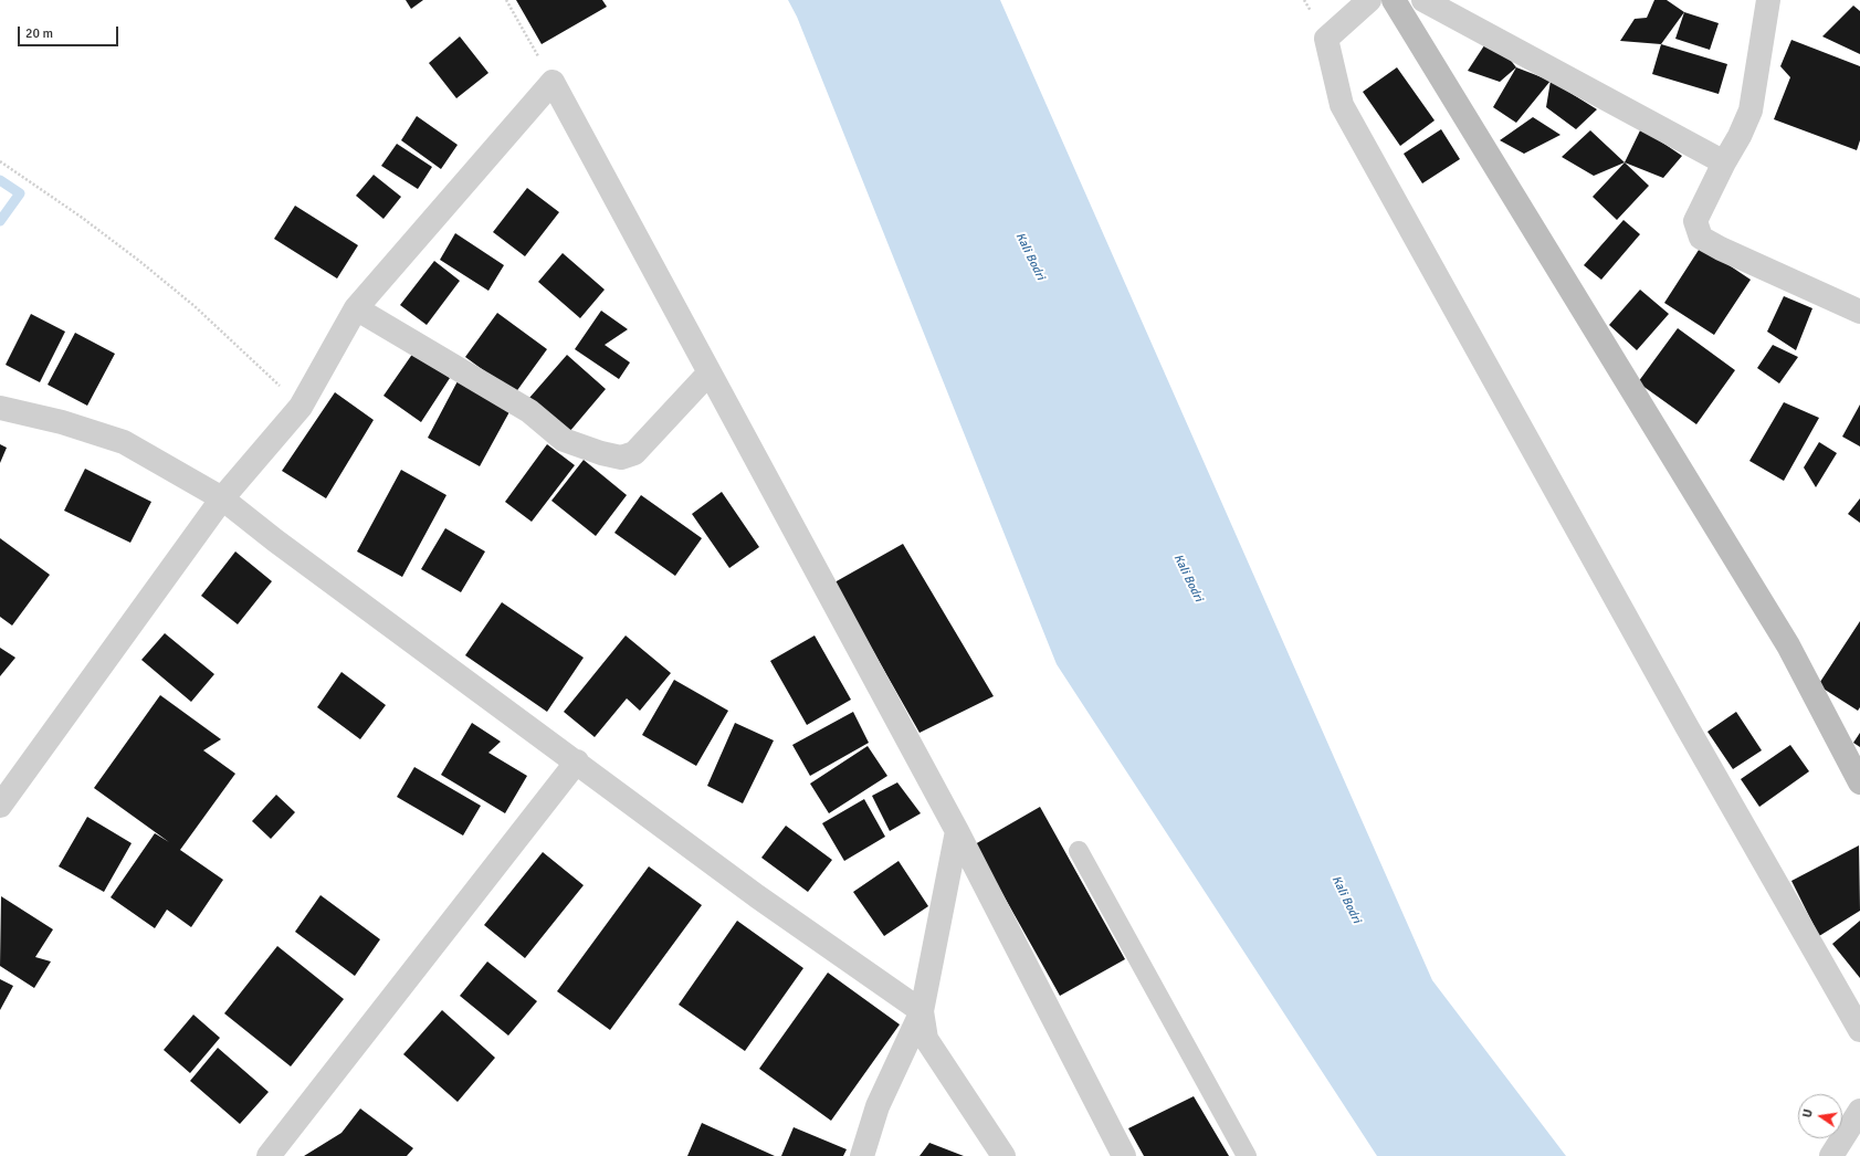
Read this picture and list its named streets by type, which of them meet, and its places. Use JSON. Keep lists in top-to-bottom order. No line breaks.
{"water":["Kali Bodri"],"scale_bar":"20 m","north":"left"}
